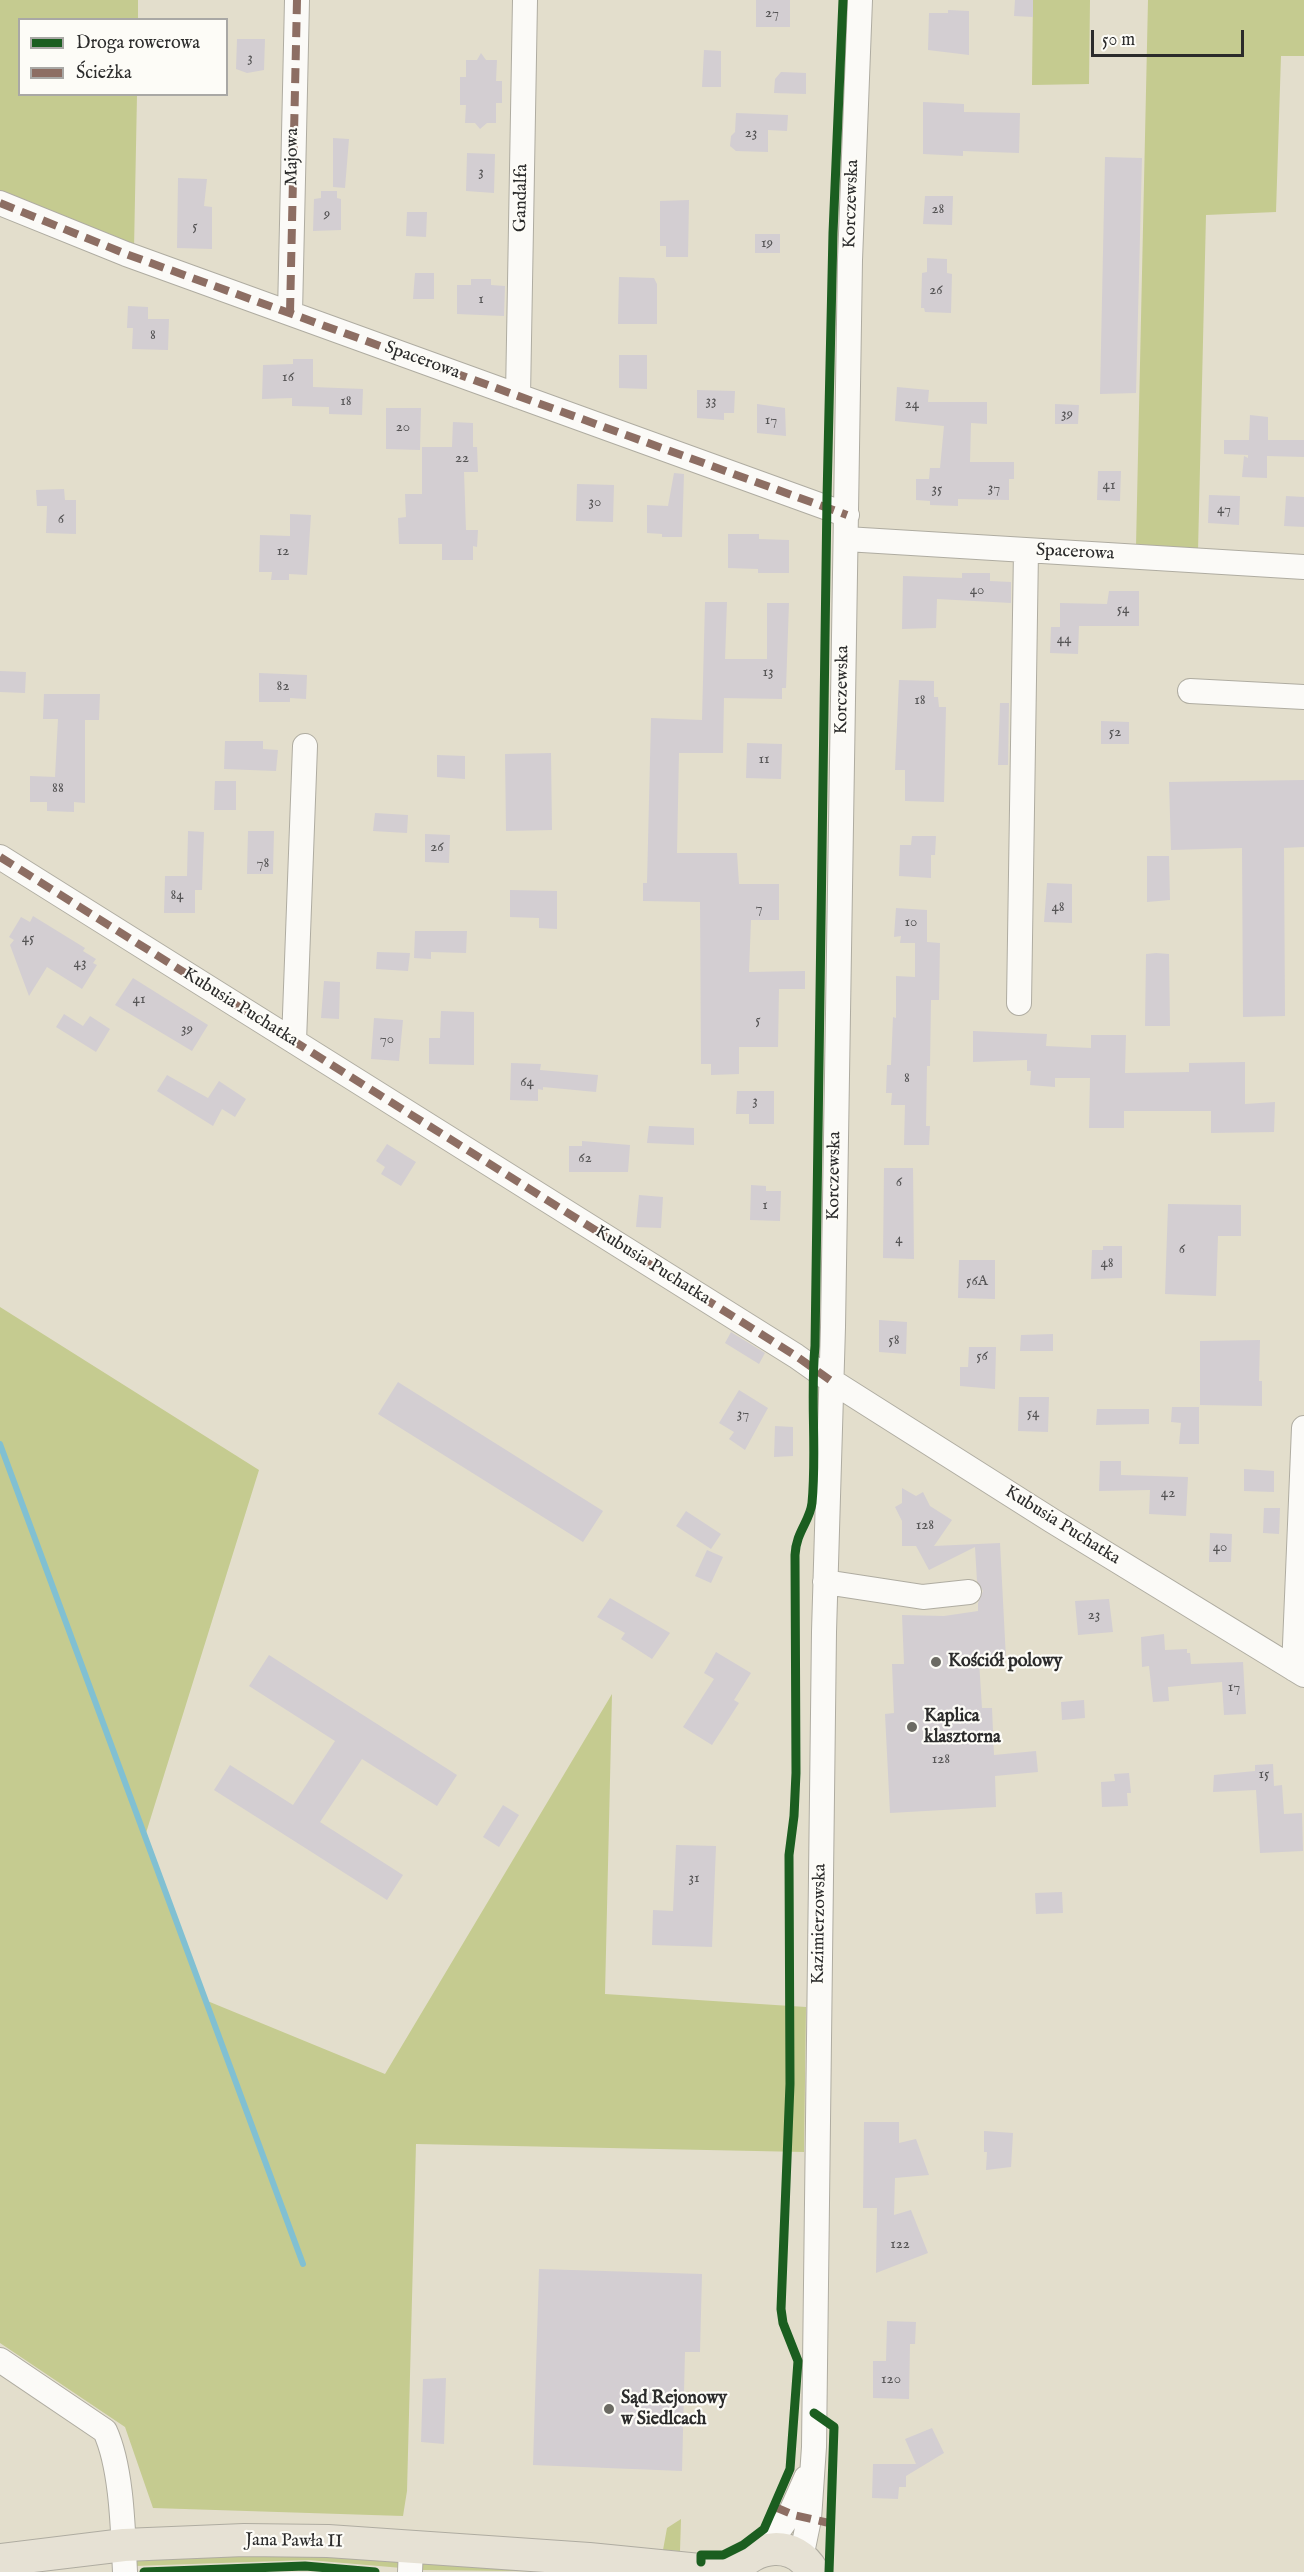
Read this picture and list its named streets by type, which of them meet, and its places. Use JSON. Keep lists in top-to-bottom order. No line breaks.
{"streets":{"main road":["Jana Pawła II"],"street":["Majowa","Gandalfa","Korczewska","Spacerowa","Kubusia Puchatka","Kazimierzowska"]},"crossings":[["Majowa","Spacerowa"],["Gandalfa","Spacerowa"],["Korczewska","Spacerowa"],["Korczewska","Kubusia Puchatka"],["Korczewska","Kazimierzowska"],["Kubusia Puchatka","Kazimierzowska"]],"places":["Kościół polowy","Kaplica klasztorna","Sąd Rejonowy w Siedlcach"],"house_numbers":["27","3","23","3","28","9","5","19","26","1","8","16","18","33","24","39","17","20","22","41","37","35","30","47","6","12","40","54","44","13","82","18","52","11","88","26","78","84","48","7","10","45","43","41","5","39","70","8","64","3","62","6","1","4","6","48","56A","58","56","54","37","42","128","40","23","17","128","15","31","122","120"],"legend":["Droga rowerowa","Ścieżka"],"scale_bar":"50 m"}
